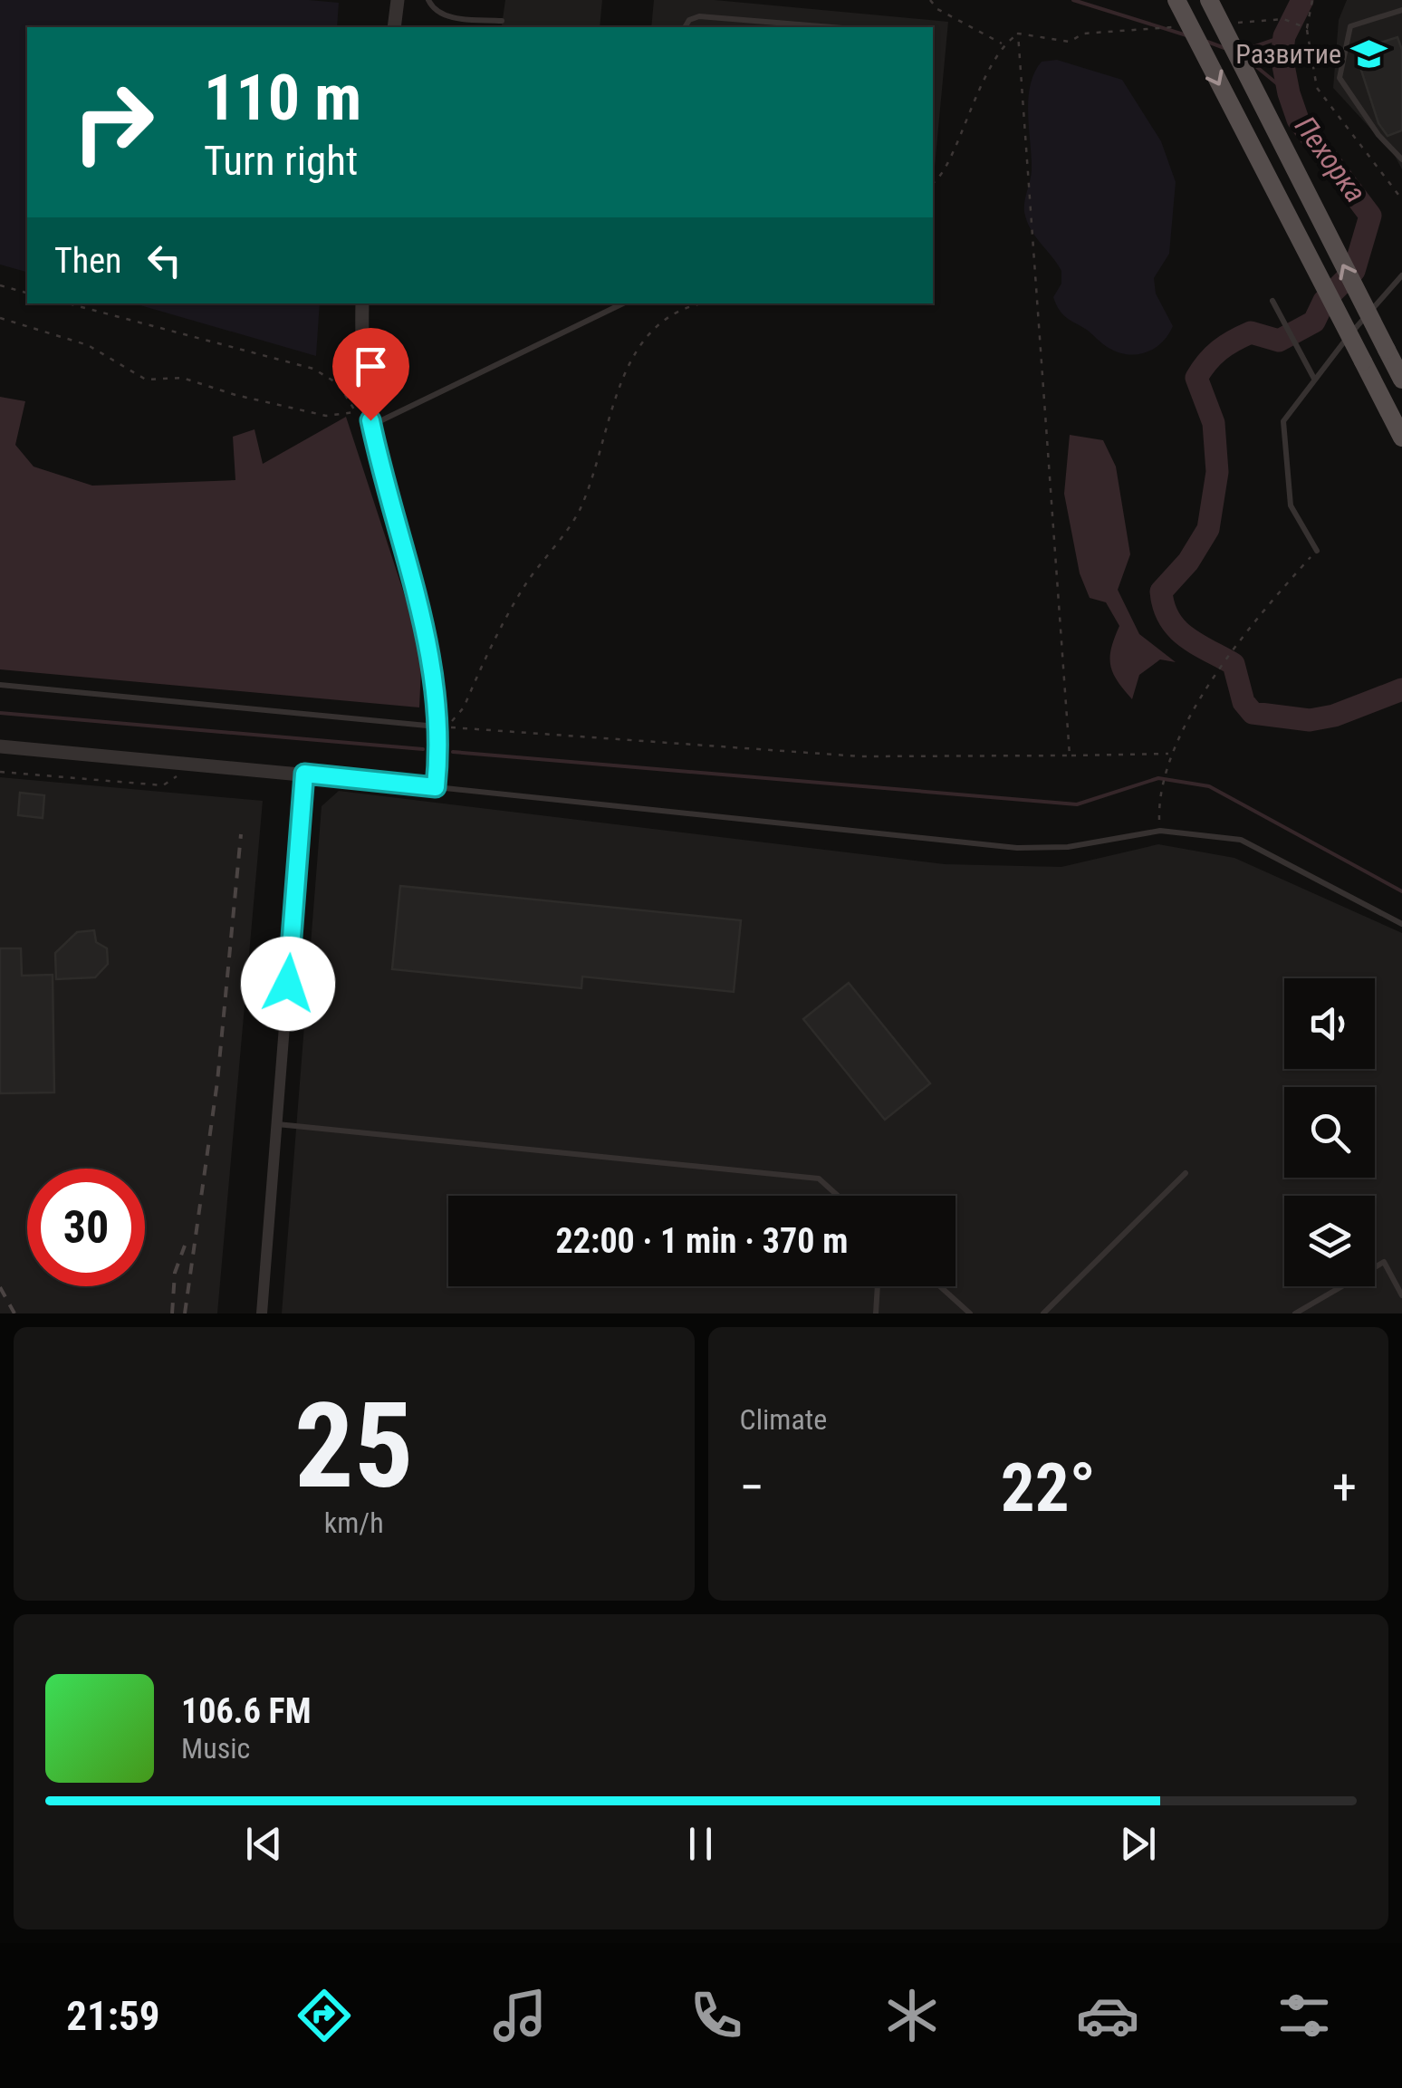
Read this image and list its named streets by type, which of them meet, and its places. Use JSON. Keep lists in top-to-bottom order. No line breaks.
{"water":["Пехорка"],"places":{"school or university":["Развитие"]},"page":{"turn":["110 m","Turn right"],"then":"Then","limit":"30","trip":"22:00 · 1 min · 370 m","tile":[["25","km/h"],"Climate"],"heat":["−","22°","+"],"song":["106.6 FM","Music"],"tabs":"21:59"}}
